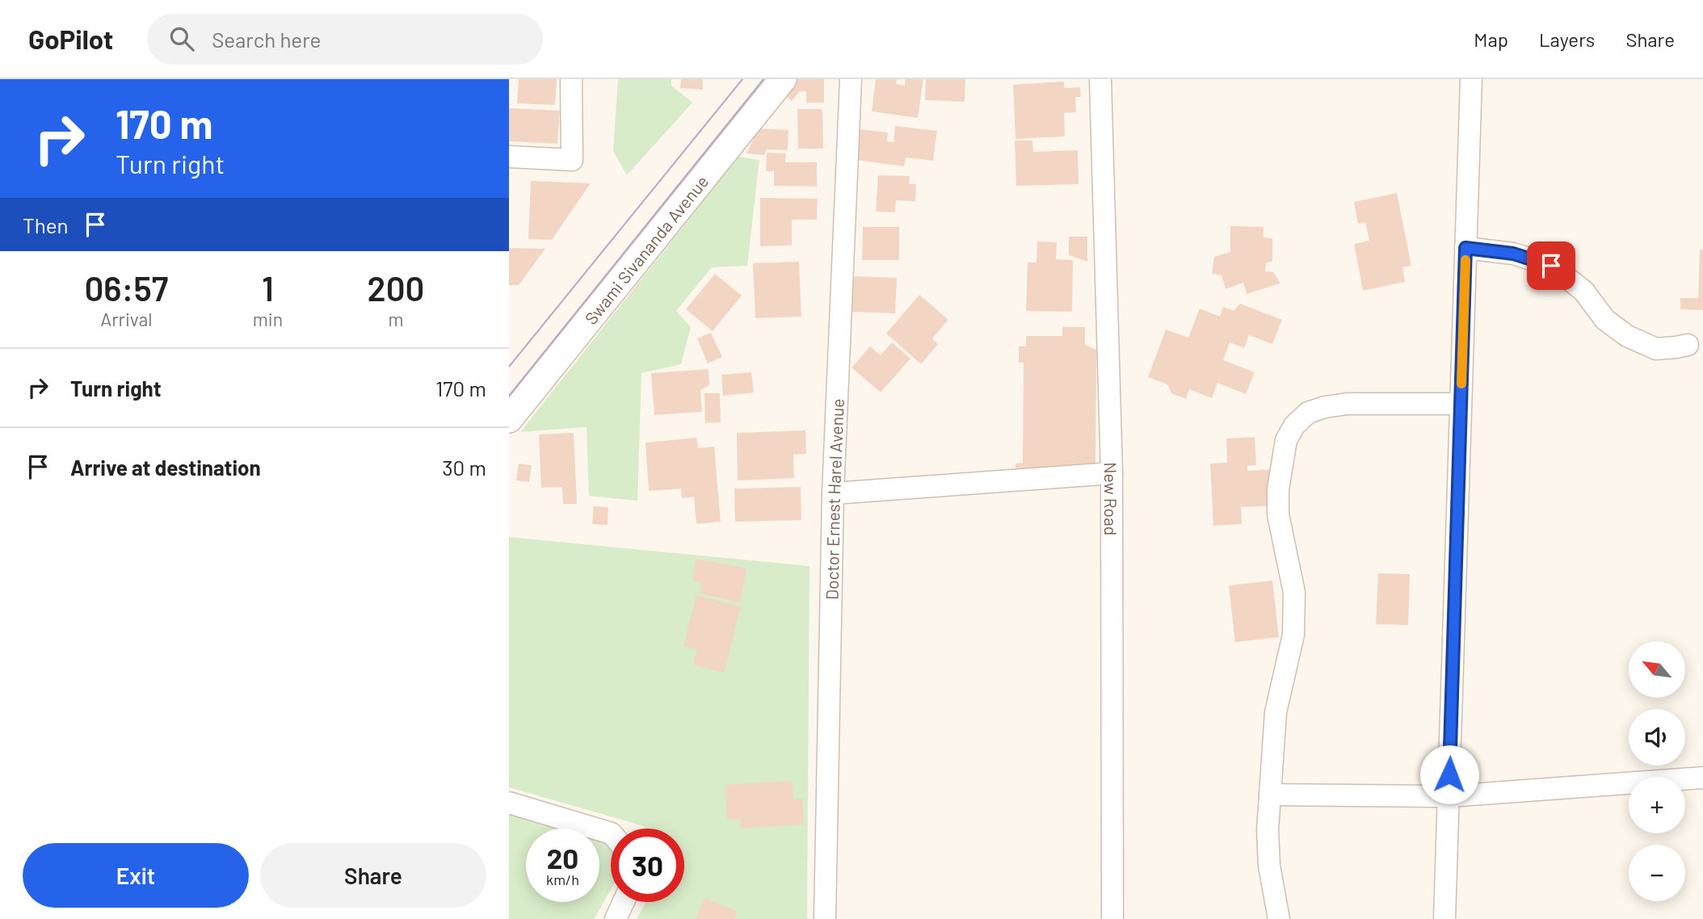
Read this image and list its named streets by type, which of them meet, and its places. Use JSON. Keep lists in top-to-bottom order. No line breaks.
{"streets":{"street":["Swami Sivananda Avenue","Doctor Ernest Harel Avenue","New Road"]},"north":"top left","page":{"header":"GoPilot","search":"Search here","nav":["Map","Layers","Share"],"turn":["170 m","Turn right"],"then":"Then","eta":["06:57","Arrival","1","min","200","m"],"list":[{"name":"Turn right","value":"170 m"},{"name":"Arrive at destination","value":"30 m"}],"map_buttons":["+","−"],"speed":"20 km/h","limit":"30","buttons":["Exit","Share"]}}
